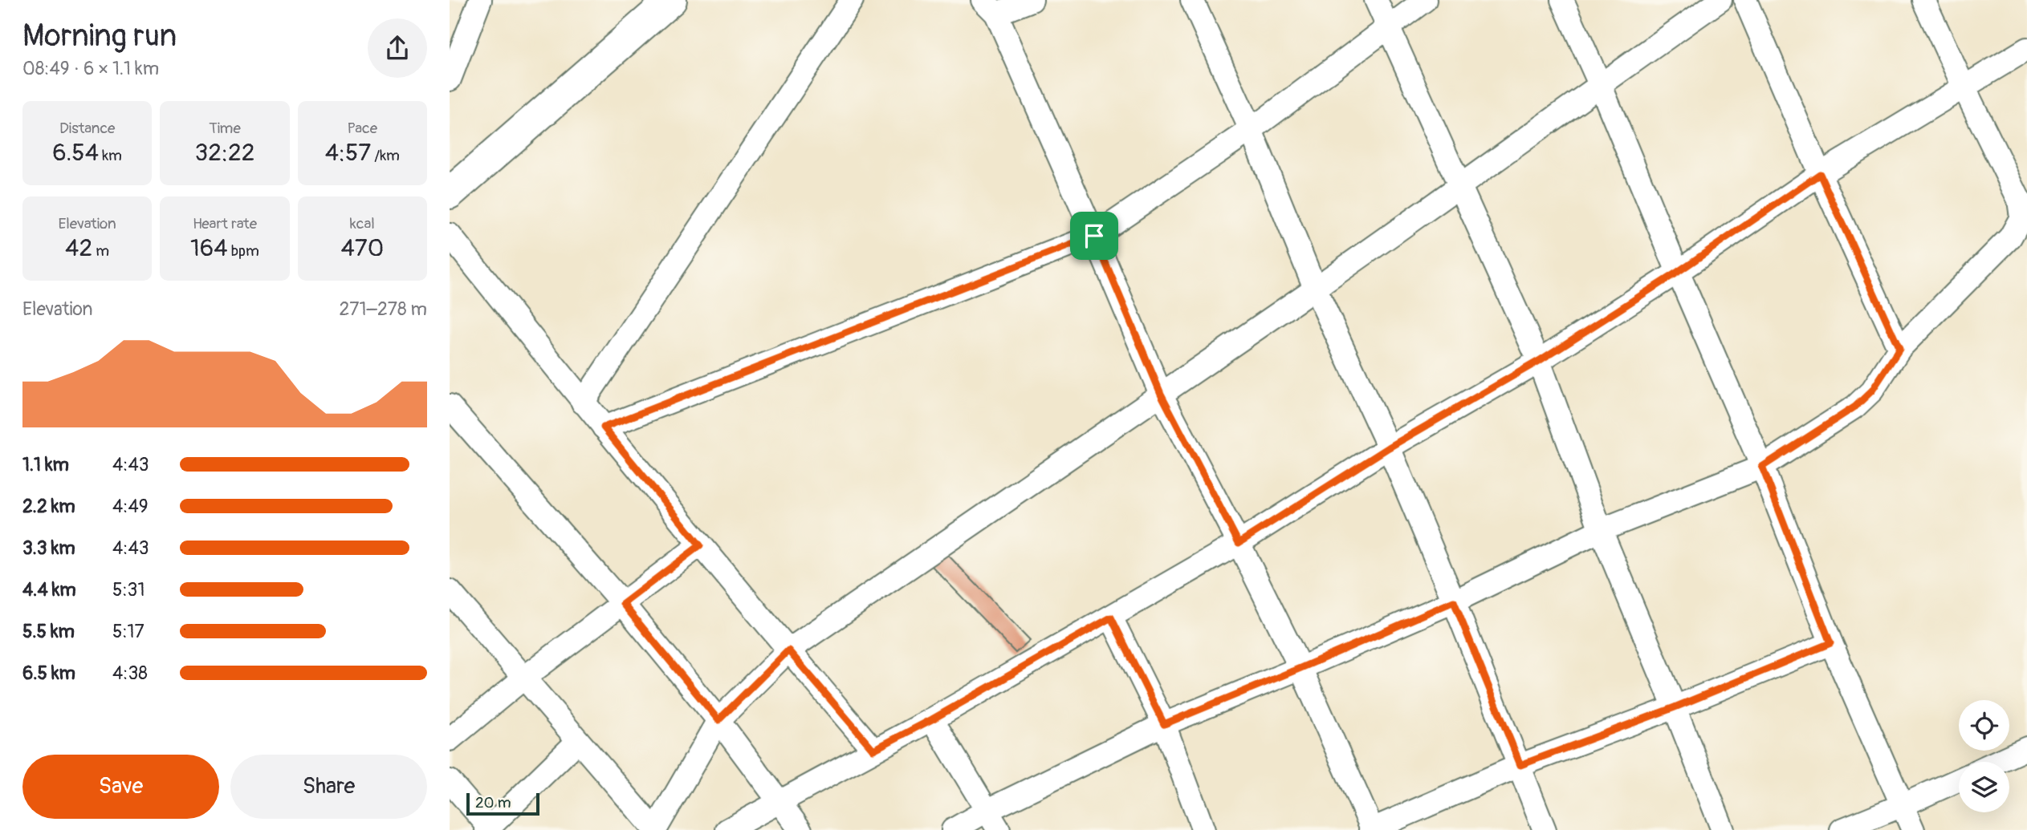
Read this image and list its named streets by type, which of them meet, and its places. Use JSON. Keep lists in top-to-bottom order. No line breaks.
{"scale_bar":"20 m","page":{"heading":["Morning run","08:49 · 6 × 1.1 km"],"stats":[["Distance","6.54 km"],["Time","32:22"],["Pace","4:57 /km"],["Elevation","42 m"],["Heart rate","164 bpm"],["kcal","470"]],"chart":["Elevation","271–278 m"],"list":[{"name":"1.1 km","note":"4:43"},{"name":"2.2 km","note":"4:49"},{"name":"3.3 km","note":"4:43"},{"name":"4.4 km","note":"5:31"},{"name":"5.5 km","note":"5:17"},{"name":"6.5 km","note":"4:38"}],"buttons":["Save","Share"],"scale":"20 m"}}
